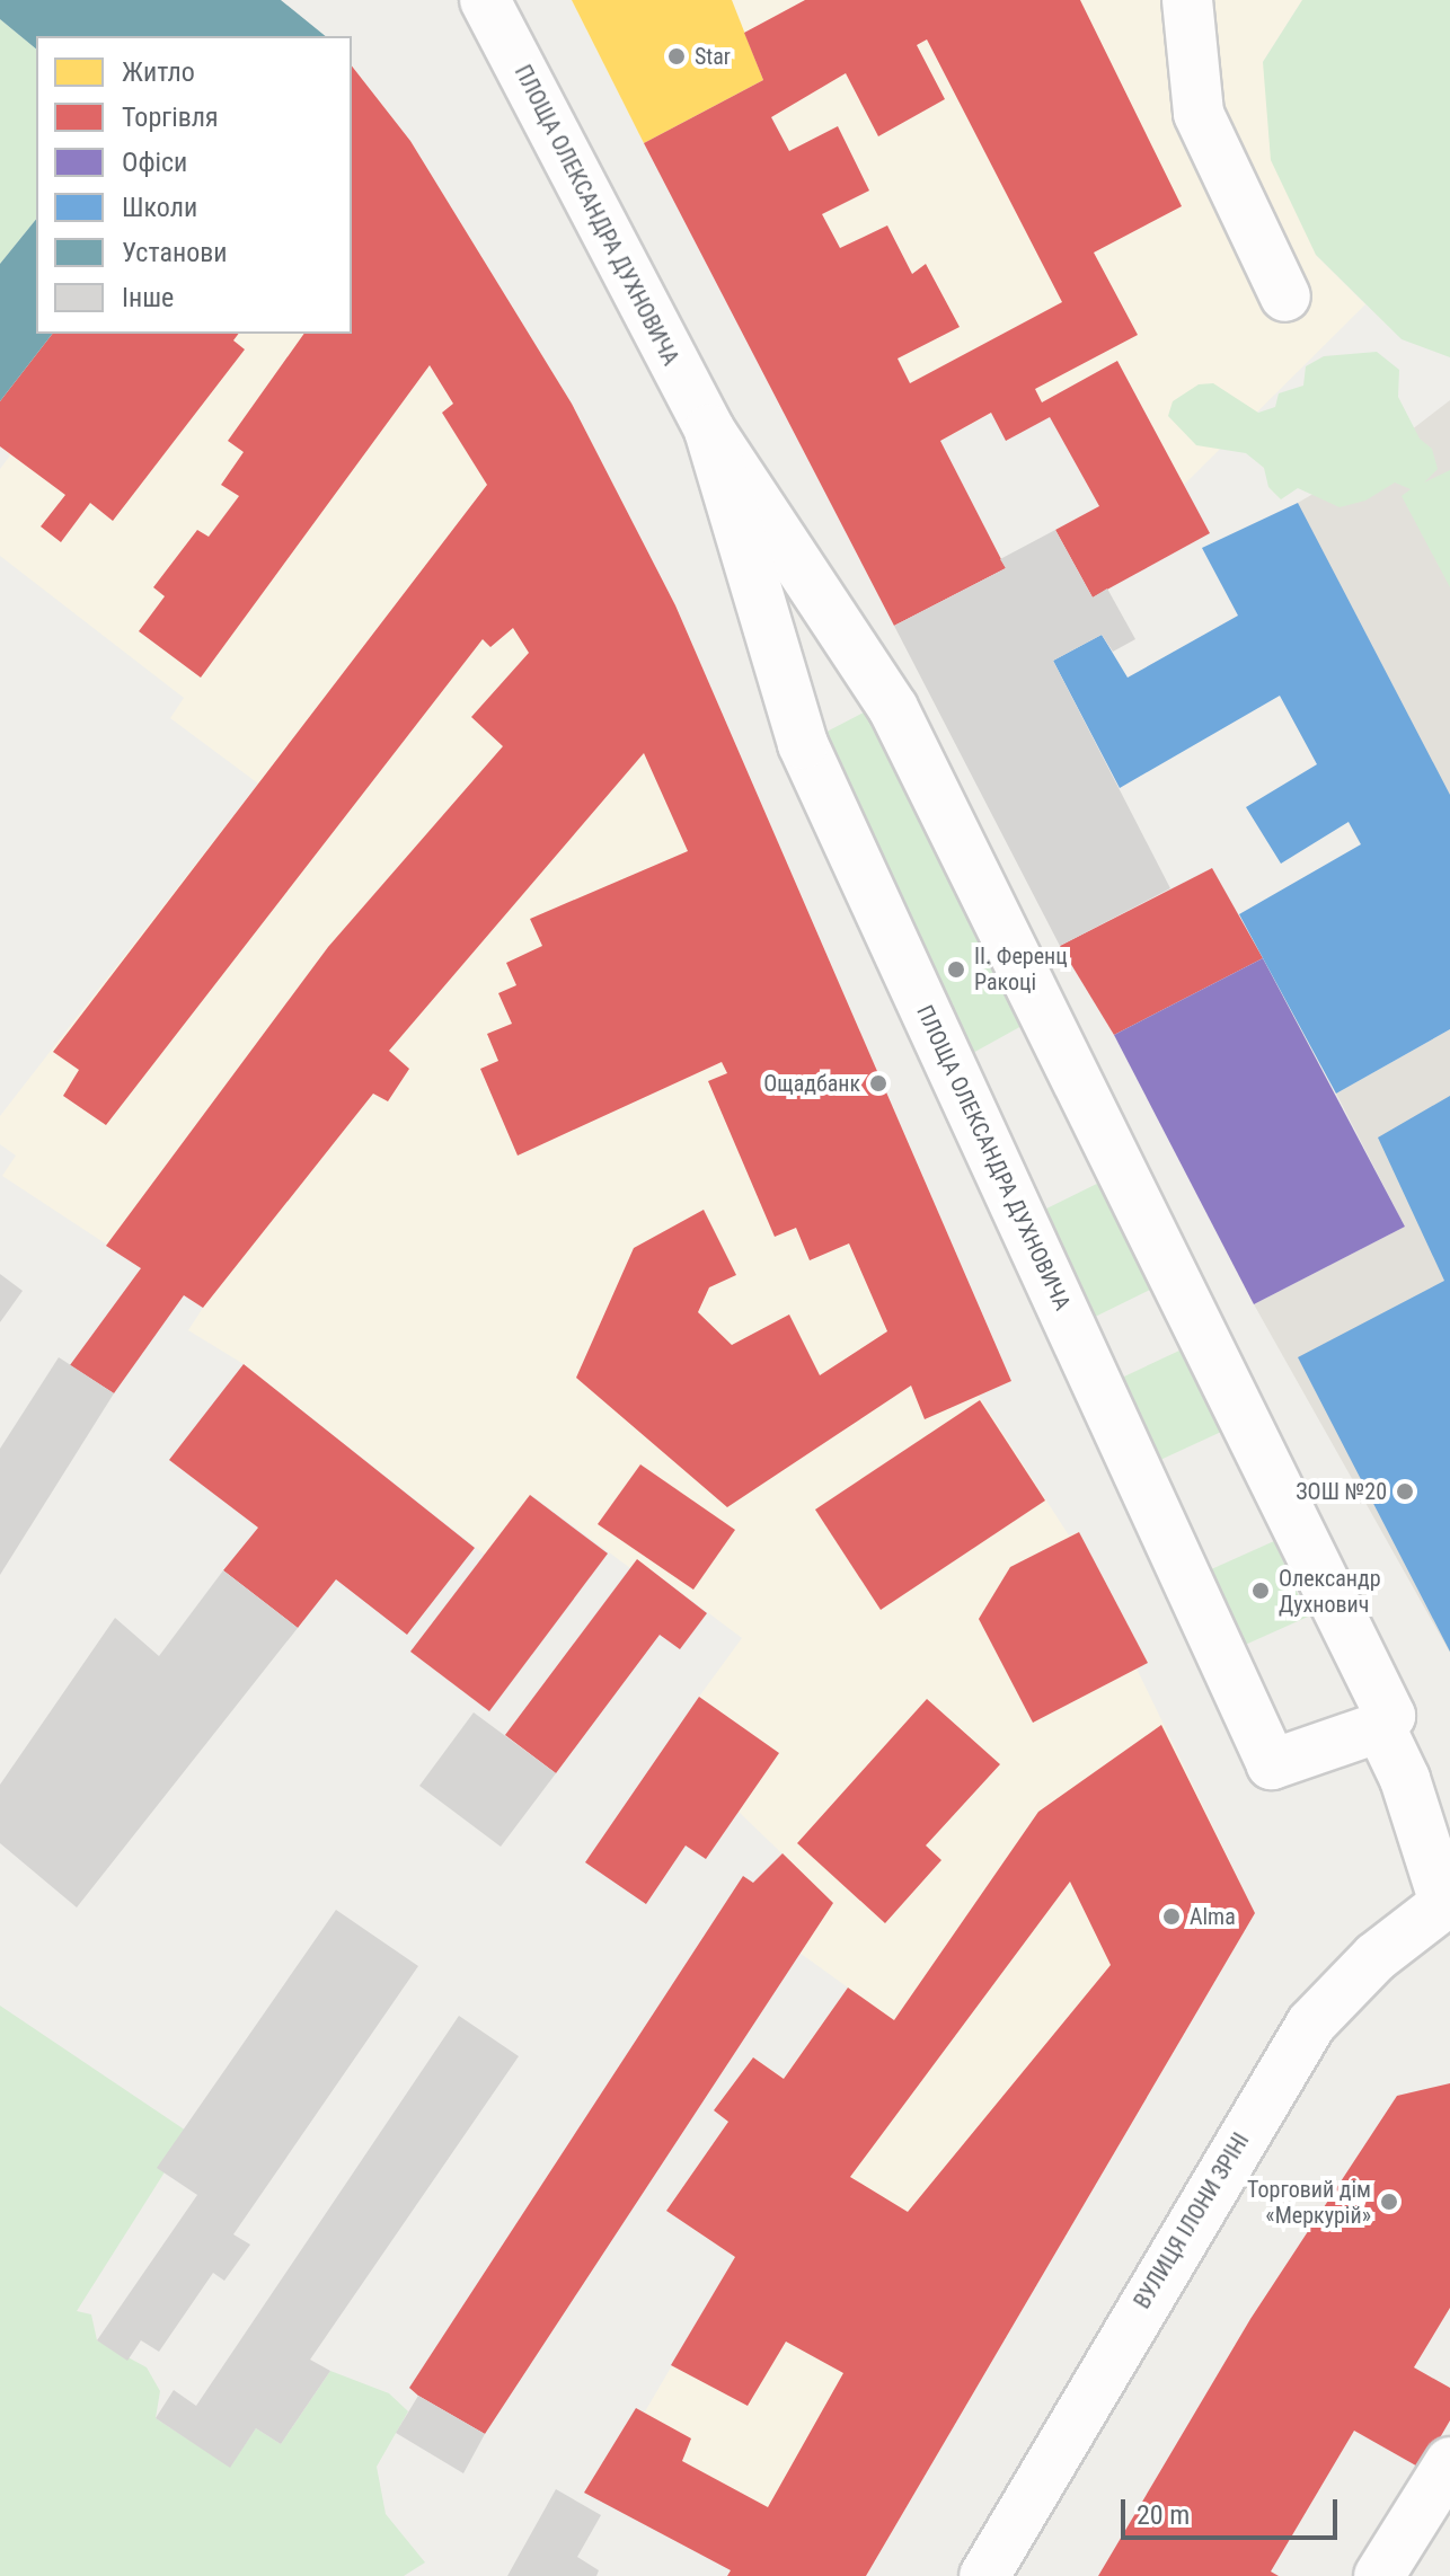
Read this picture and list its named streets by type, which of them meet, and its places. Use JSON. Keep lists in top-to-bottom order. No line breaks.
{"streets":{"street":["ПЛОЩА ОЛЕКСАНДРА ДУХНОВИЧА","ВУЛИЦЯ ІЛОНИ ЗРІНІ"]},"crossings":[["ПЛОЩА ОЛЕКСАНДРА ДУХНОВИЧА","ВУЛИЦЯ ІЛОНИ ЗРІНІ"]],"places":["Star","II. Ференц Ракоці","Ощадбанк","ЗОШ №20","Олександр Духнович","Alma","Торговий дім «Меркурій»"],"legend":["Житло","Торгівля","Офіси","Школи","Установи","Інше"],"scale_bar":"20 m"}
